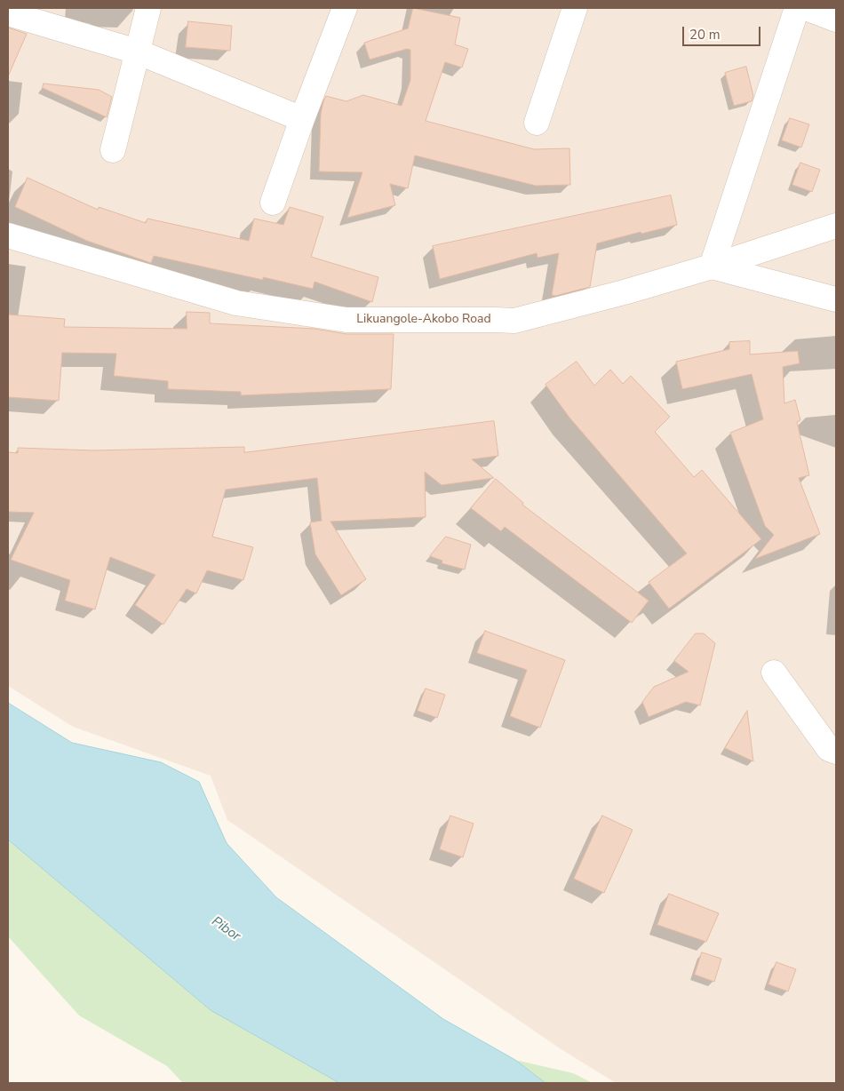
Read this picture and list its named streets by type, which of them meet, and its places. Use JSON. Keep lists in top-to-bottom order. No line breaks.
{"streets":{"street":["Likuangole-Akobo Road"]},"water":["Pibor"],"scale_bar":"20 m"}
